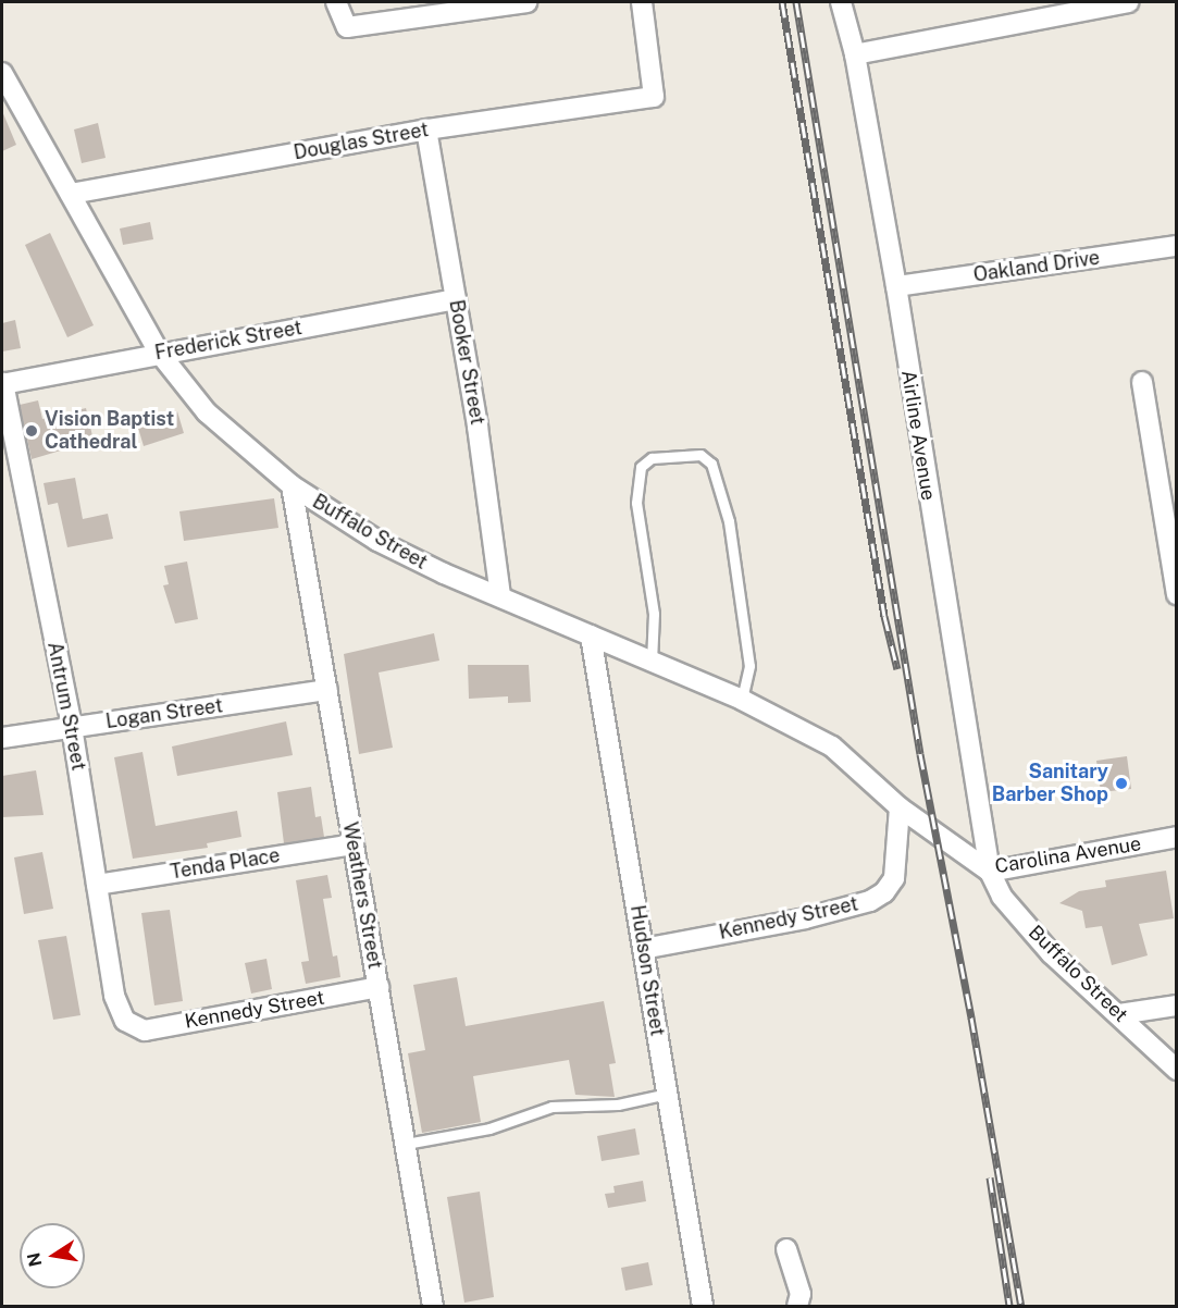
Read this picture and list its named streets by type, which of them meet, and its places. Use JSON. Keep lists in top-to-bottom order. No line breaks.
{"streets":{"street":["Douglas Street","Oakland Drive","Frederick Street","Booker Street","Airline Avenue","Buffalo Street","Antrum Street","Logan Street","Carolina Avenue","Tenda Place","Weathers Street","Kennedy Street","Hudson Street"]},"crossings":[["Douglas Street","Booker Street"],["Douglas Street","Buffalo Street"],["Oakland Drive","Airline Avenue"],["Frederick Street","Booker Street"],["Frederick Street","Buffalo Street"],["Frederick Street","Antrum Street"],["Booker Street","Buffalo Street"],["Airline Avenue","Buffalo Street"],["Airline Avenue","Carolina Avenue"],["Buffalo Street","Carolina Avenue"],["Buffalo Street","Weathers Street"],["Buffalo Street","Kennedy Street"],["Buffalo Street","Hudson Street"],["Antrum Street","Logan Street"],["Antrum Street","Tenda Place"],["Antrum Street","Kennedy Street"],["Logan Street","Weathers Street"],["Carolina Avenue","Kennedy Street"],["Tenda Place","Weathers Street"],["Weathers Street","Kennedy Street"],["Kennedy Street","Hudson Street"]],"places":["Vision Baptist Cathedral","Sanitary Barber Shop"],"north":"left"}
